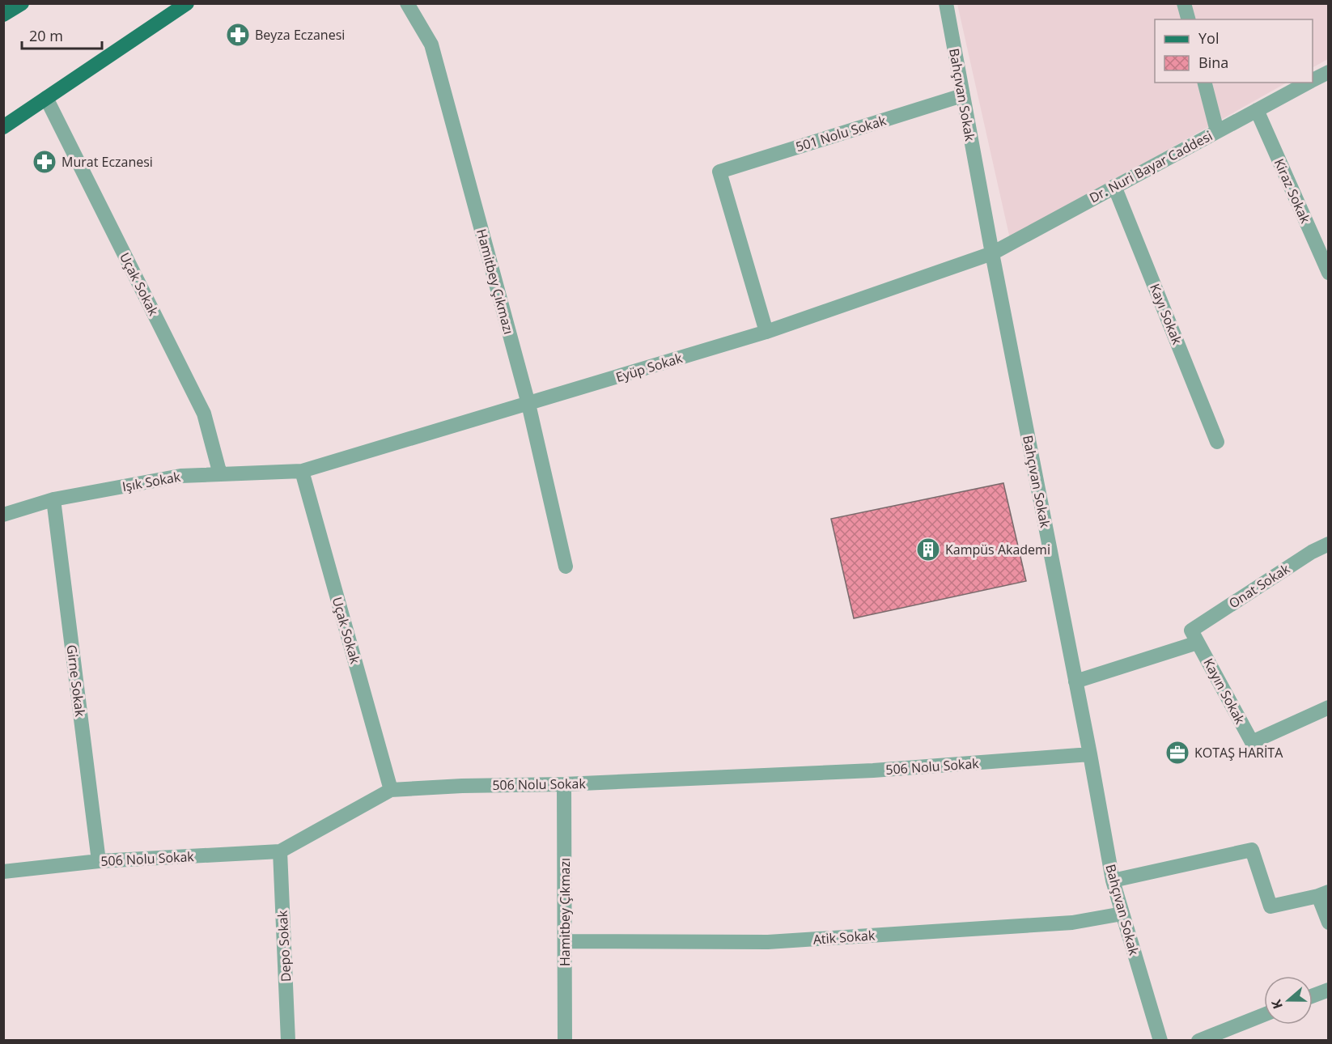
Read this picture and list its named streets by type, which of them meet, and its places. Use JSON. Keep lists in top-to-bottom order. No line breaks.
{"streets":{"street":["Bahçıvan Sokak","501 Nolu Sokak","Dr. Nuri Bayar Caddesi","Kiraz Sokak","Hamitbey Çıkmazı","Uçak Sokak","Kayı Sokak","Eyüp Sokak","Işık Sokak","Onat Sokak","Girne Sokak","Kayın Sokak","506 Nolu Sokak","Atik Sokak","Depo Sokak"]},"crossings":[["Bahçıvan Sokak","501 Nolu Sokak"],["Bahçıvan Sokak","Dr. Nuri Bayar Caddesi"],["Bahçıvan Sokak","Eyüp Sokak"],["Bahçıvan Sokak","Kayın Sokak"],["Bahçıvan Sokak","506 Nolu Sokak"],["Bahçıvan Sokak","Atik Sokak"],["501 Nolu Sokak","Eyüp Sokak"],["Dr. Nuri Bayar Caddesi","Kiraz Sokak"],["Dr. Nuri Bayar Caddesi","Kayı Sokak"],["Dr. Nuri Bayar Caddesi","Eyüp Sokak"],["Hamitbey Çıkmazı","Eyüp Sokak"],["Hamitbey Çıkmazı","506 Nolu Sokak"],["Hamitbey Çıkmazı","Atik Sokak"],["Uçak Sokak","Eyüp Sokak"],["Uçak Sokak","Işık Sokak"],["Uçak Sokak","506 Nolu Sokak"],["Eyüp Sokak","Işık Sokak"],["Işık Sokak","Girne Sokak"],["Onat Sokak","Kayın Sokak"],["Girne Sokak","506 Nolu Sokak"],["506 Nolu Sokak","Depo Sokak"]],"places":{"pharmacy":["Beyza Eczanesi","Murat Eczanesi"],"building":["Kampüs Akademi"],"office":["KOTAŞ HARİTA"]},"legend":["Yol","Bina"],"scale_bar":"20 m","north":"left"}
